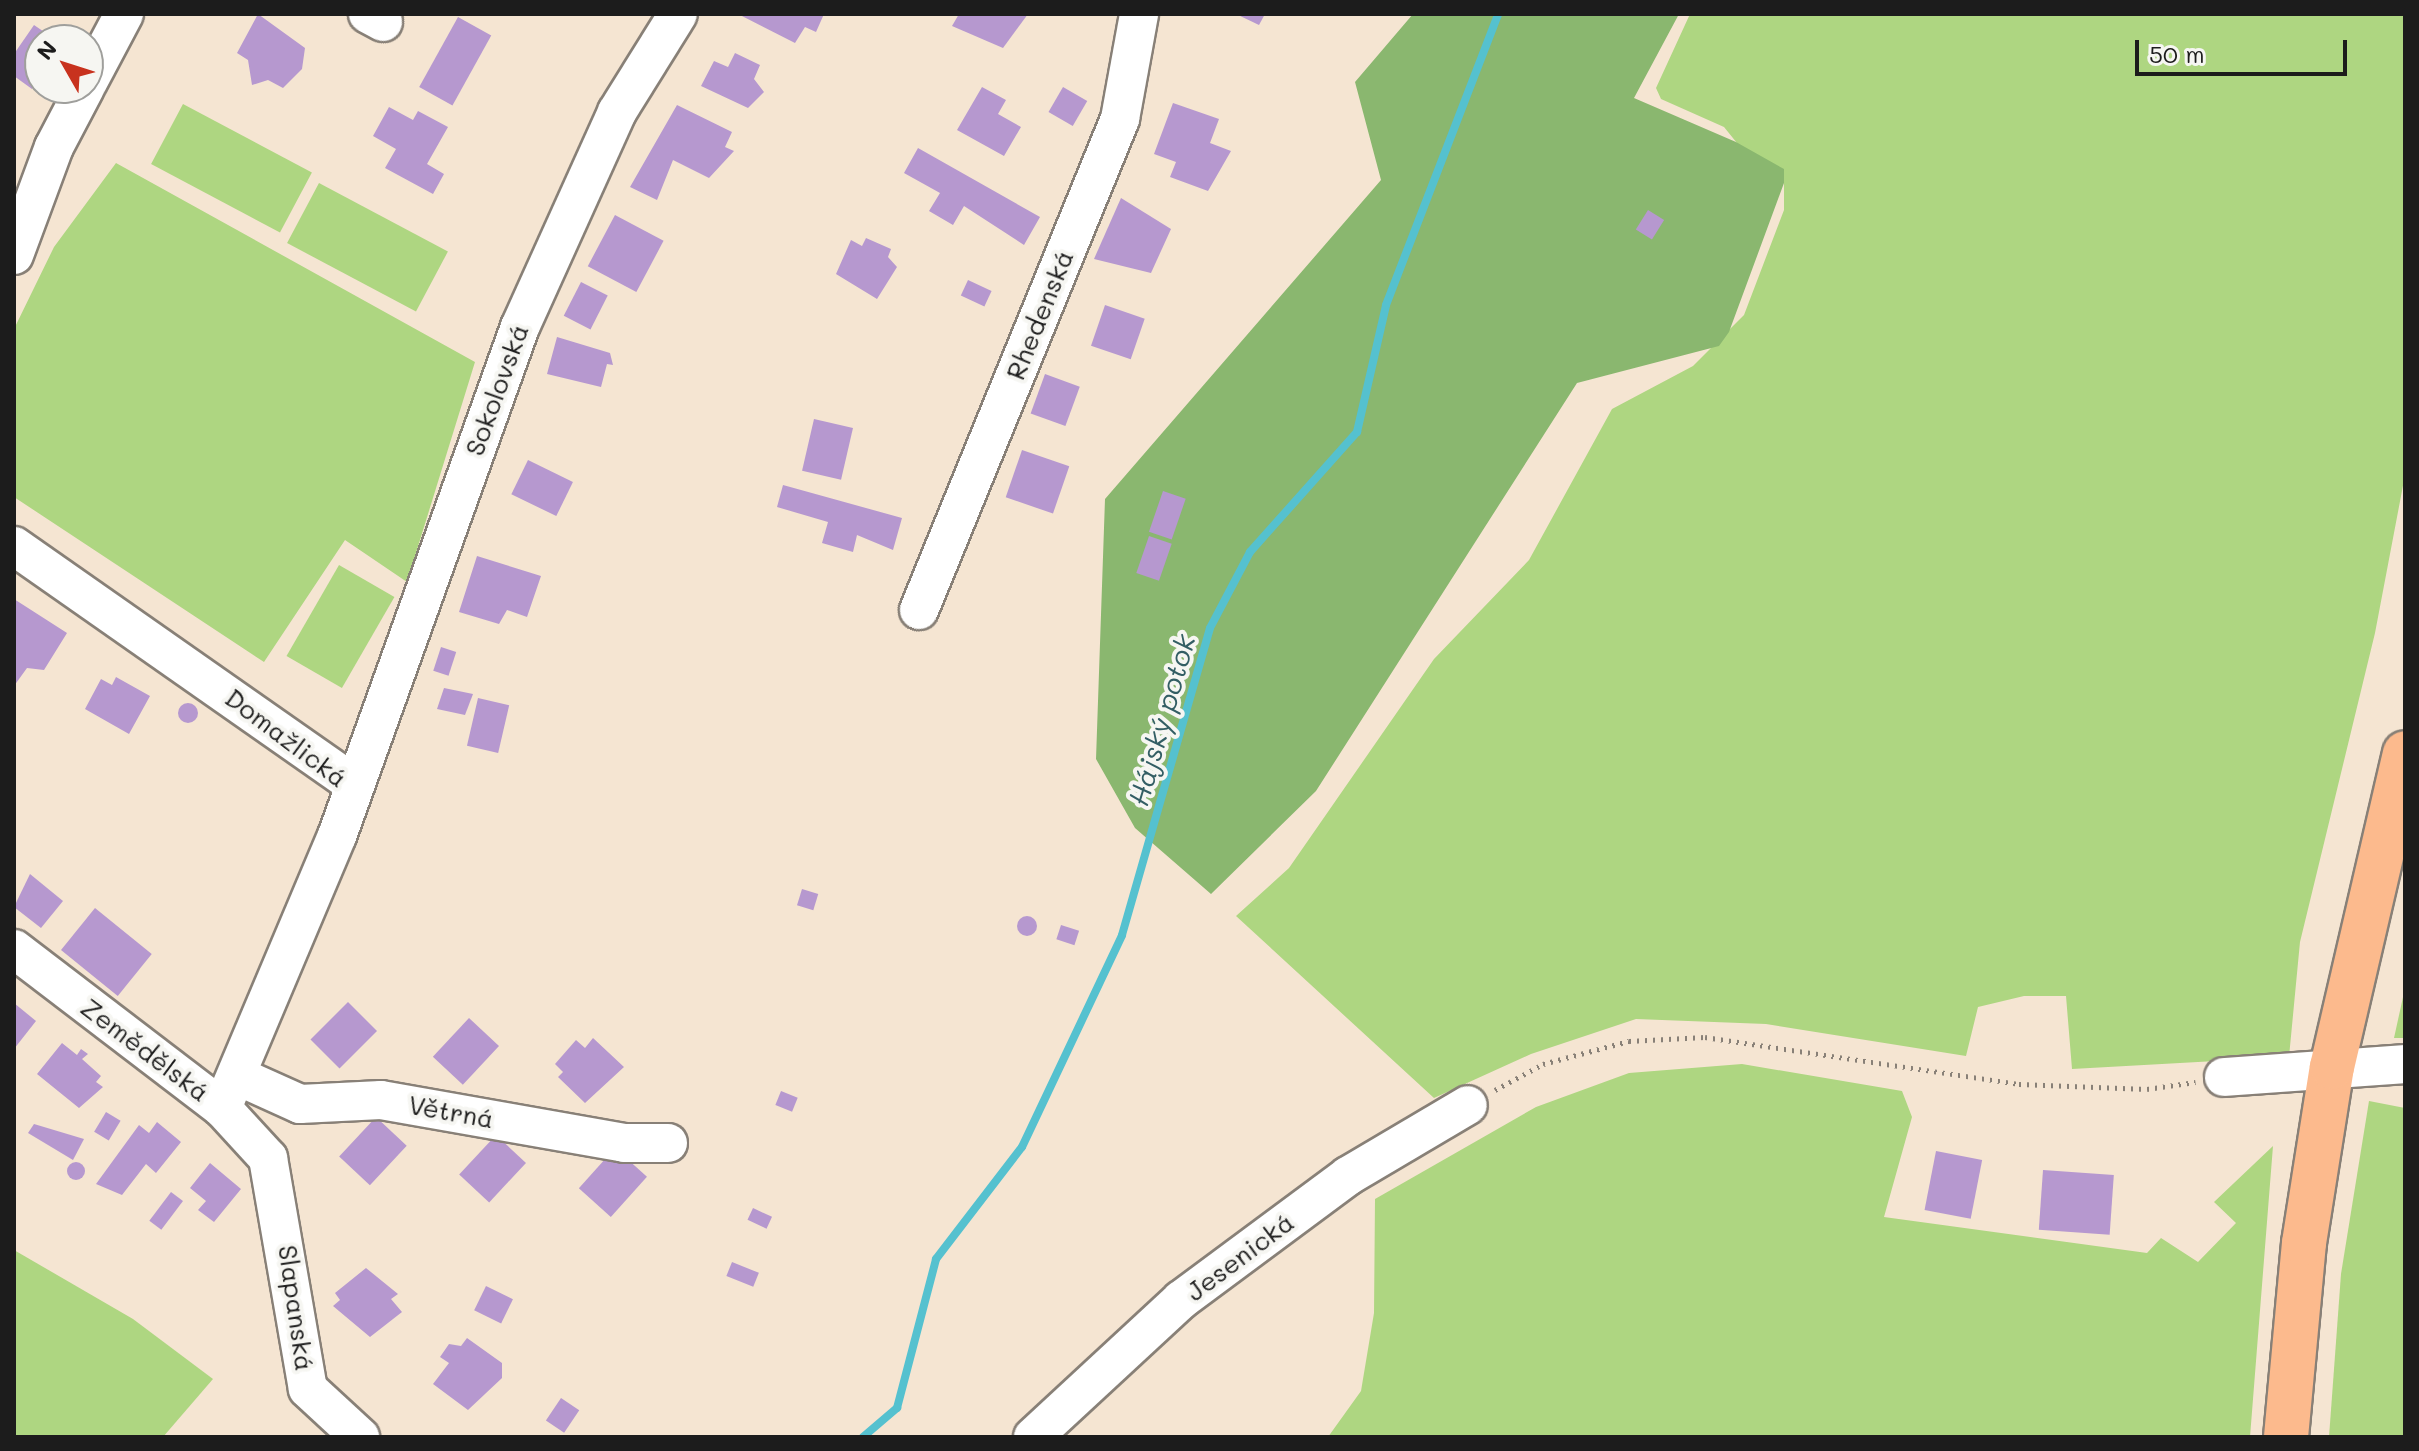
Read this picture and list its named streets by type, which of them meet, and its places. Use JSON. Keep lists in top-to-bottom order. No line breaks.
{"streets":{"street":["Rhedenská","Sokolovská","Domažlická","Zemědělská","Větrná","Jesenická","Slapanská"]},"crossings":[["Sokolovská","Domažlická"],["Domažlická","Zemědělská"],["Domažlická","Větrná"],["Zemědělská","Větrná"],["Zemědělská","Slapanská"]],"water":["Hájský potok"],"scale_bar":"50 m","north":"top left"}
